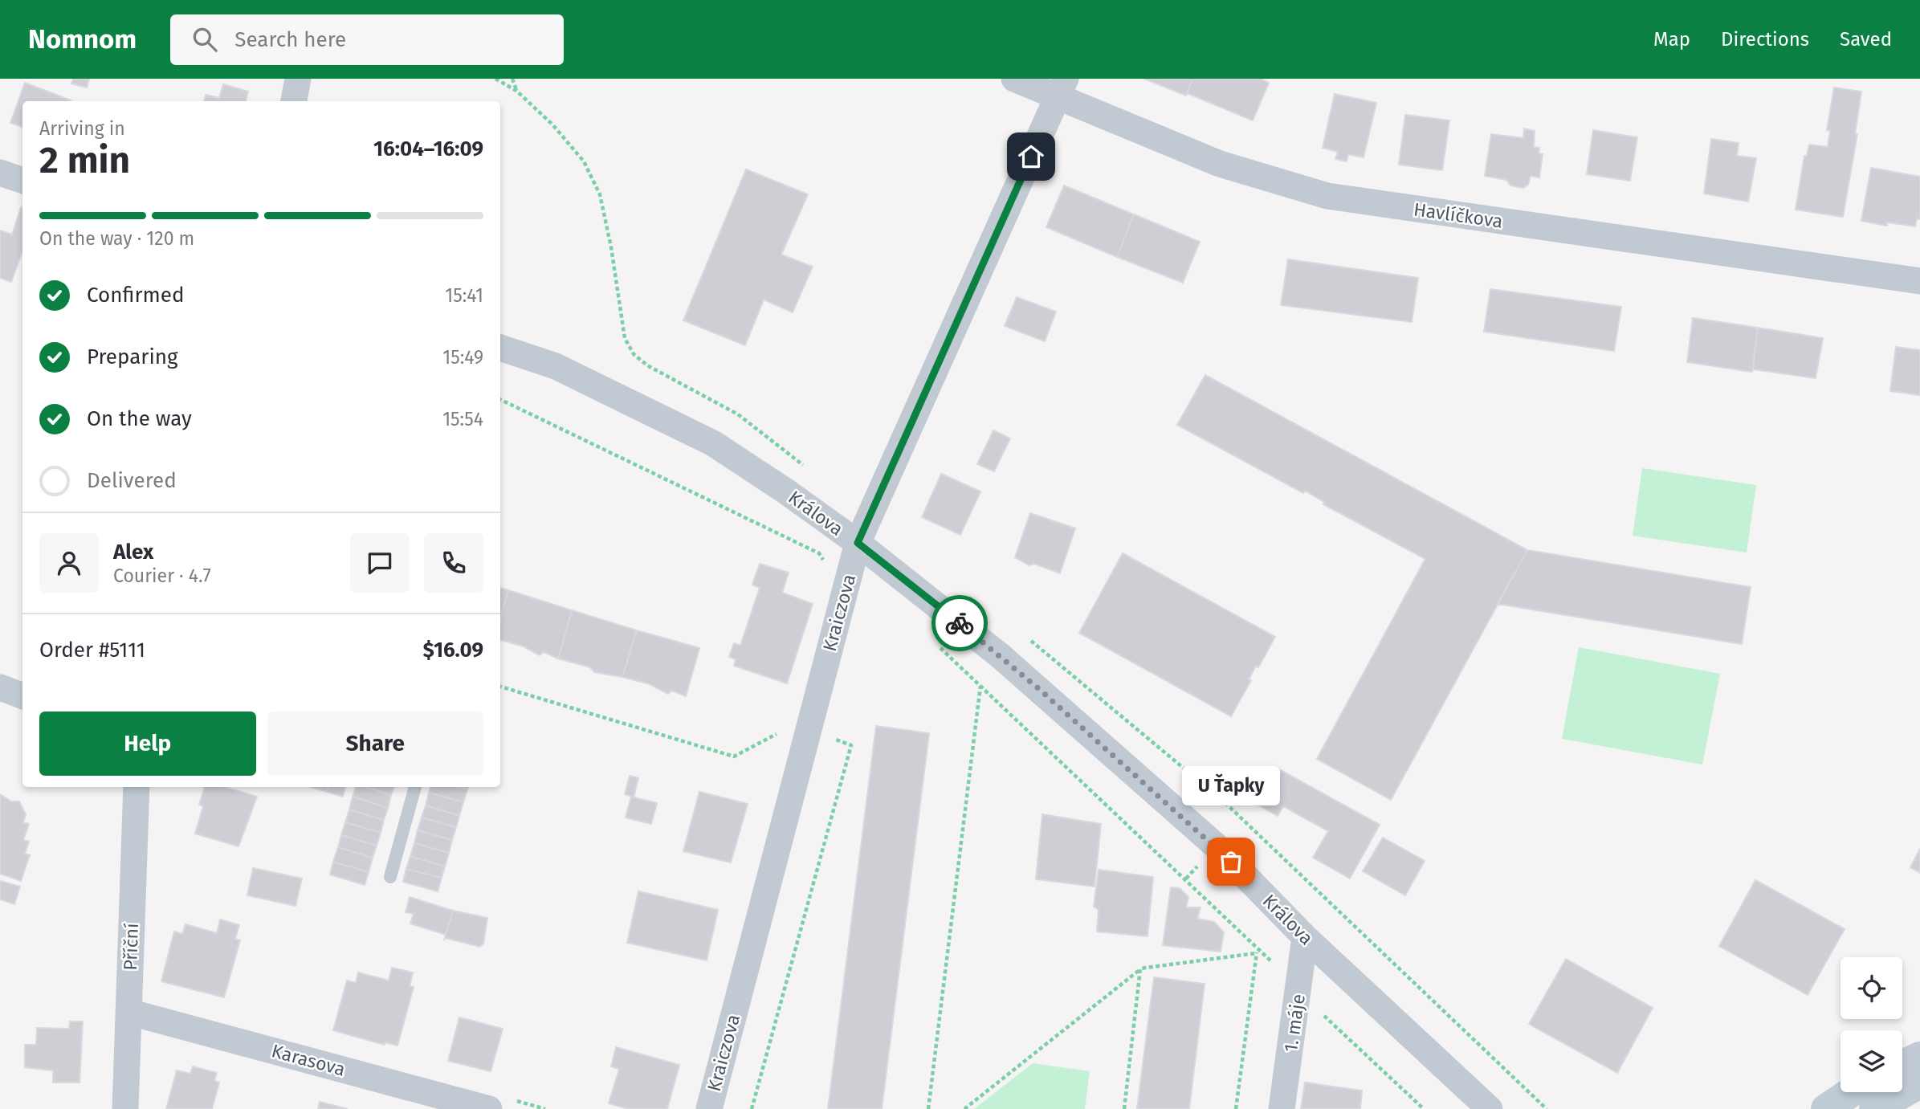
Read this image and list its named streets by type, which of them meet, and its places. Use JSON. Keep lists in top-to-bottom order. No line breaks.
{"streets":{"street":["Havlíčkova","Králova","Kraiczova","Příční","1. máje","Karasova"]},"crossings":[["Havlíčkova","Kraiczova"],["Králova","Kraiczova"],["Králova","1. máje"],["Příční","Karasova"]],"places":["U Ťapky"],"page":{"header":"Nomnom","search":"Search here","nav":["Map","Directions","Saved"],"heading":["2 min","Arriving in","16:04–16:09"],"panel":["Alex","Courier · 4.7","Order #5111","$16.09"],"bar":"On the way · 120 m","list":[["Confirmed","15:41"],["Preparing","15:49"],["On the way","15:54"],"Delivered"],"buttons":["Help","Share"],"bubble":"U Ťapky"}}
